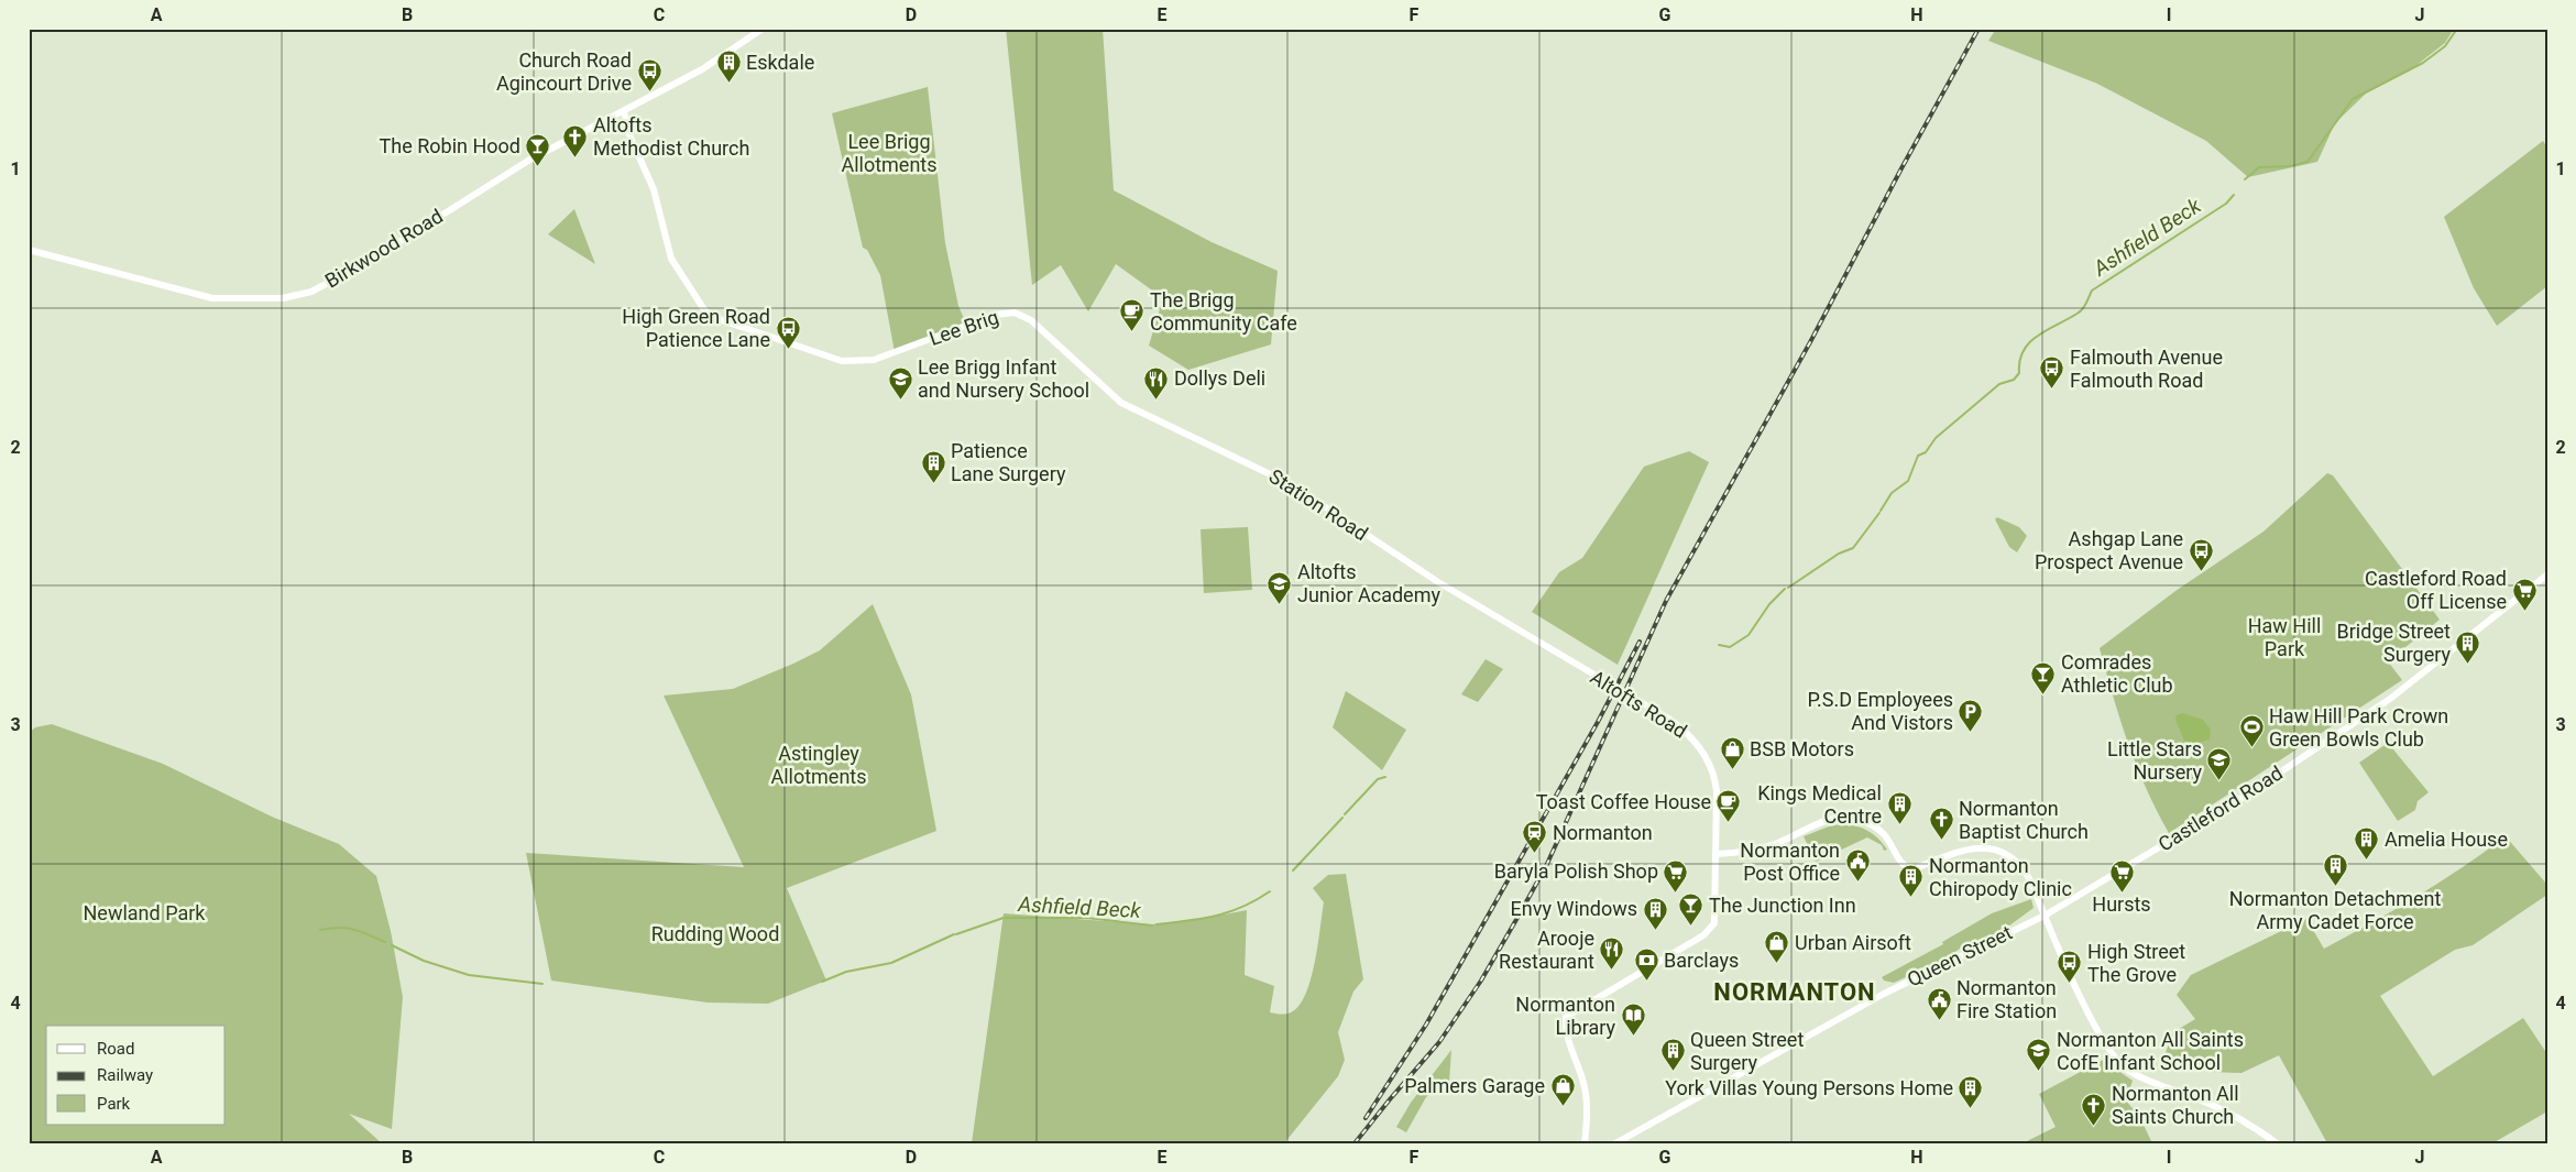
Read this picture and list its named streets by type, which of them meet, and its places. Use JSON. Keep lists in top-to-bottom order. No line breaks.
{"streets":{"street":["Birkwood Road","Lee Brig","Station Road","Altofts Road","Castleford Road","Queen Street"]},"crossings":[["Birkwood Road","Lee Brig"],["Lee Brig","Station Road"],["Station Road","Altofts Road"],["Castleford Road","Queen Street"]],"districts":["NORMANTON"],"water":["Ashfield Beck"],"parks":["Lee Brigg Allotments","Haw Hill Park","Astingley Allotments","Newland Park","Rudding Wood"],"places":{"building":["Eskdale","Patience Lane Surgery","Bridge Street Surgery","Kings Medical Centre","Amelia House","Normanton Detachment Army Cadet Force","Normanton Chiropody Clinic","Envy Windows","Queen Street Surgery","York Villas Young Persons Home"],"bus stop":["Church Road Agincourt Drive","High Green Road Patience Lane","Falmouth Avenue Falmouth Road","Ashgap Lane Prospect Avenue","High Street The Grove"],"church":["Altofts Methodist Church","Normanton Baptist Church","Normanton All Saints Church"],"bar":["The Robin Hood","Comrades Athletic Club","The Junction Inn"],"cafe":["The Brigg Community Cafe","Toast Coffee House"],"school or university":["Lee Brigg Infant and Nursery School","Altofts Junior Academy","Little Stars Nursery","Normanton All Saints CofE Infant School"],"restaurant":["Dollys Deli","Arooje Restaurant"],"supermarket":["Castleford Road Off License","Baryla Polish Shop","Hursts"],"parking":["P.S.D Employees And Vistors"],"sports":["Haw Hill Park Crown Green Bowls Club"],"shop":["BSB Motors","Urban Airsoft","Palmers Garage"],"station":["Normanton"],"public building":["Normanton Post Office","Normanton Fire Station"],"bank":["Barclays"],"library":["Normanton Library"]},"legend":["Road","Railway","Park"],"grid":{"columns":["A","B","C","D","E","F","G","H","I","J"],"rows":["1","2","3","4"]}}
